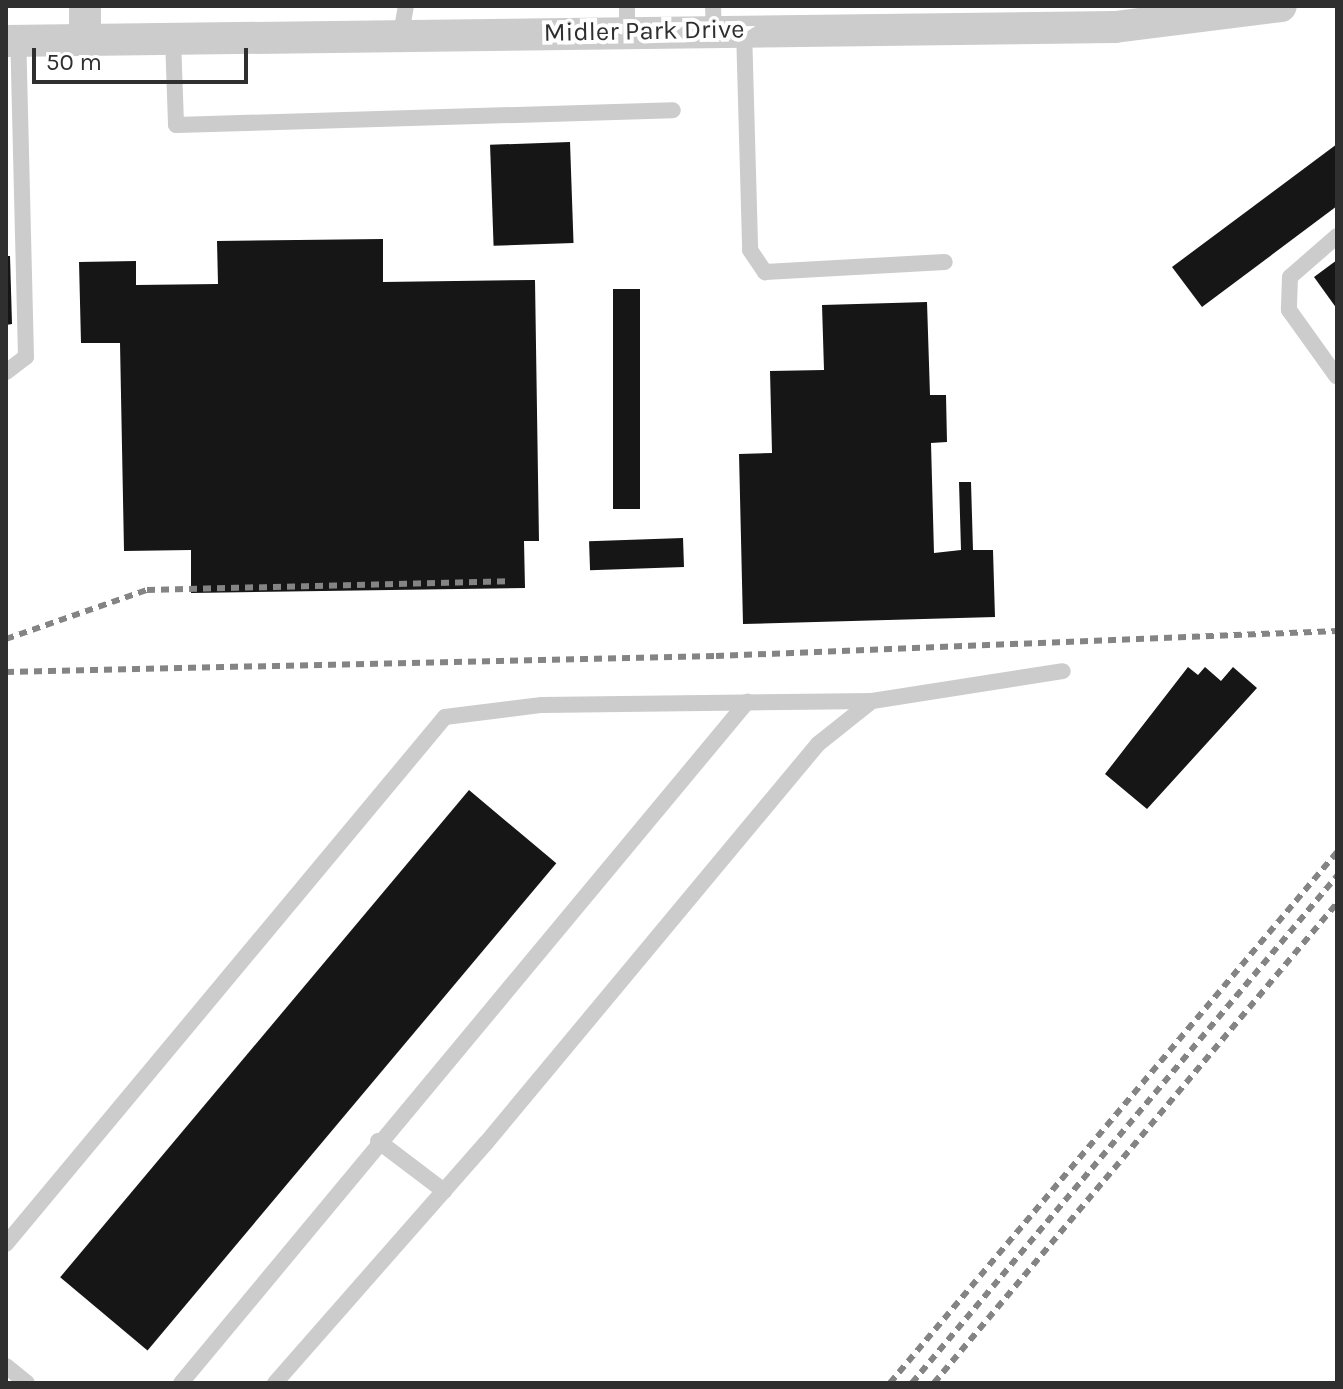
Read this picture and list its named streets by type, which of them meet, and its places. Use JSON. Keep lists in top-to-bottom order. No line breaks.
{"streets":{"street":["Midler Park Drive"]},"scale_bar":"50 m"}
